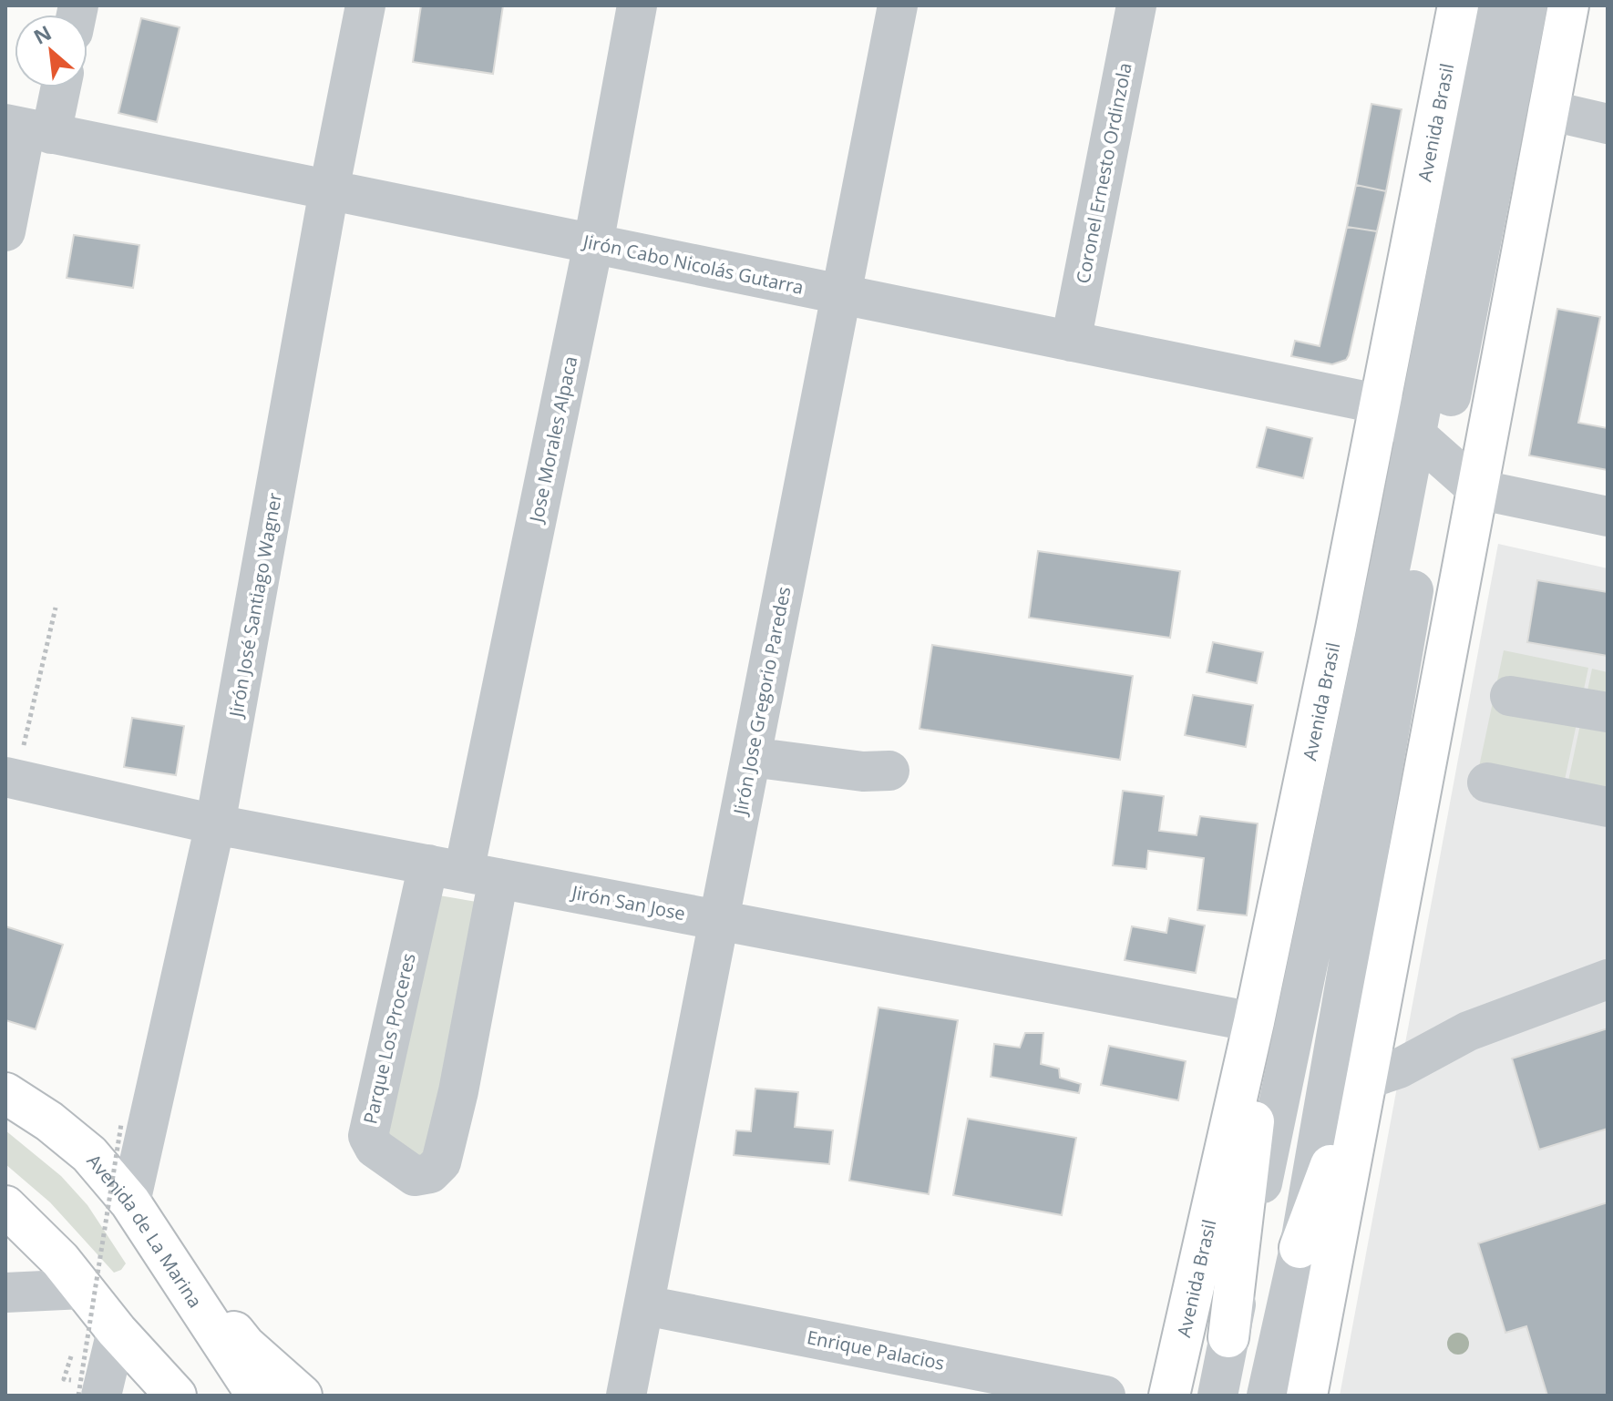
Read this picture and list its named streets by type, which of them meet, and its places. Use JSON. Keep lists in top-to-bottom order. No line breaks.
{"streets":{"main road":["Avenida Brasil","Avenida de La Marina"],"street":["Coronel Ernesto Ordinzola","Jirón Cabo Nicolás Gutarra","Jose Morales Alpaca","Jirón José Santiago Wagner","Jirón Jose Gregorio Paredes","Jirón San Jose","Parque Los Proceres","Enrique Palacios"]},"crossings":[["Avenida Brasil","Jirón Cabo Nicolás Gutarra"],["Avenida Brasil","Jirón San Jose"],["Coronel Ernesto Ordinzola","Jirón Cabo Nicolás Gutarra"],["Jirón Cabo Nicolás Gutarra","Jose Morales Alpaca"],["Jirón Cabo Nicolás Gutarra","Jirón José Santiago Wagner"],["Jirón Cabo Nicolás Gutarra","Jirón Jose Gregorio Paredes"],["Jose Morales Alpaca","Jirón San Jose"],["Jose Morales Alpaca","Parque Los Proceres"],["Jirón José Santiago Wagner","Jirón San Jose"],["Jirón José Santiago Wagner","Avenida de La Marina"],["Jirón Jose Gregorio Paredes","Jirón San Jose"],["Jirón Jose Gregorio Paredes","Enrique Palacios"],["Jirón San Jose","Parque Los Proceres"]],"north":"top left"}
